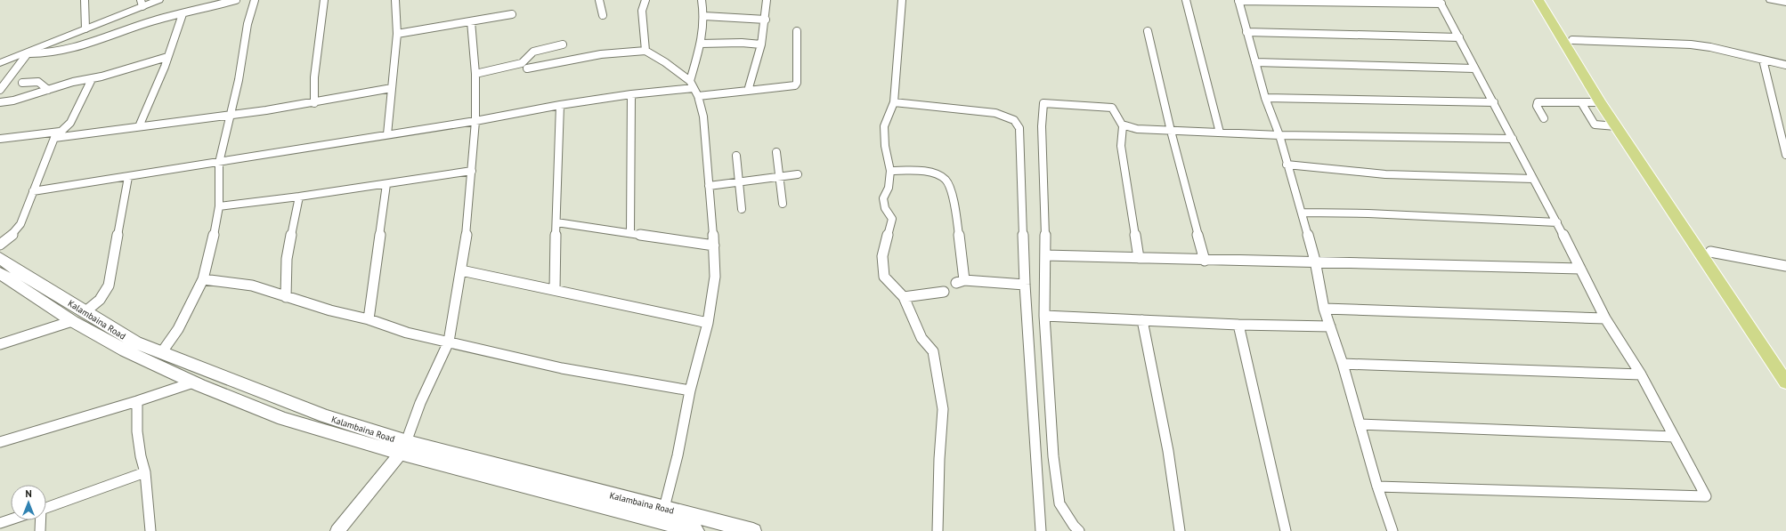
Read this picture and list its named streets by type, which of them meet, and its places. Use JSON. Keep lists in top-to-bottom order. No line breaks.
{"streets":{"main road":["Kalambaina Road"]},"north":"top"}
